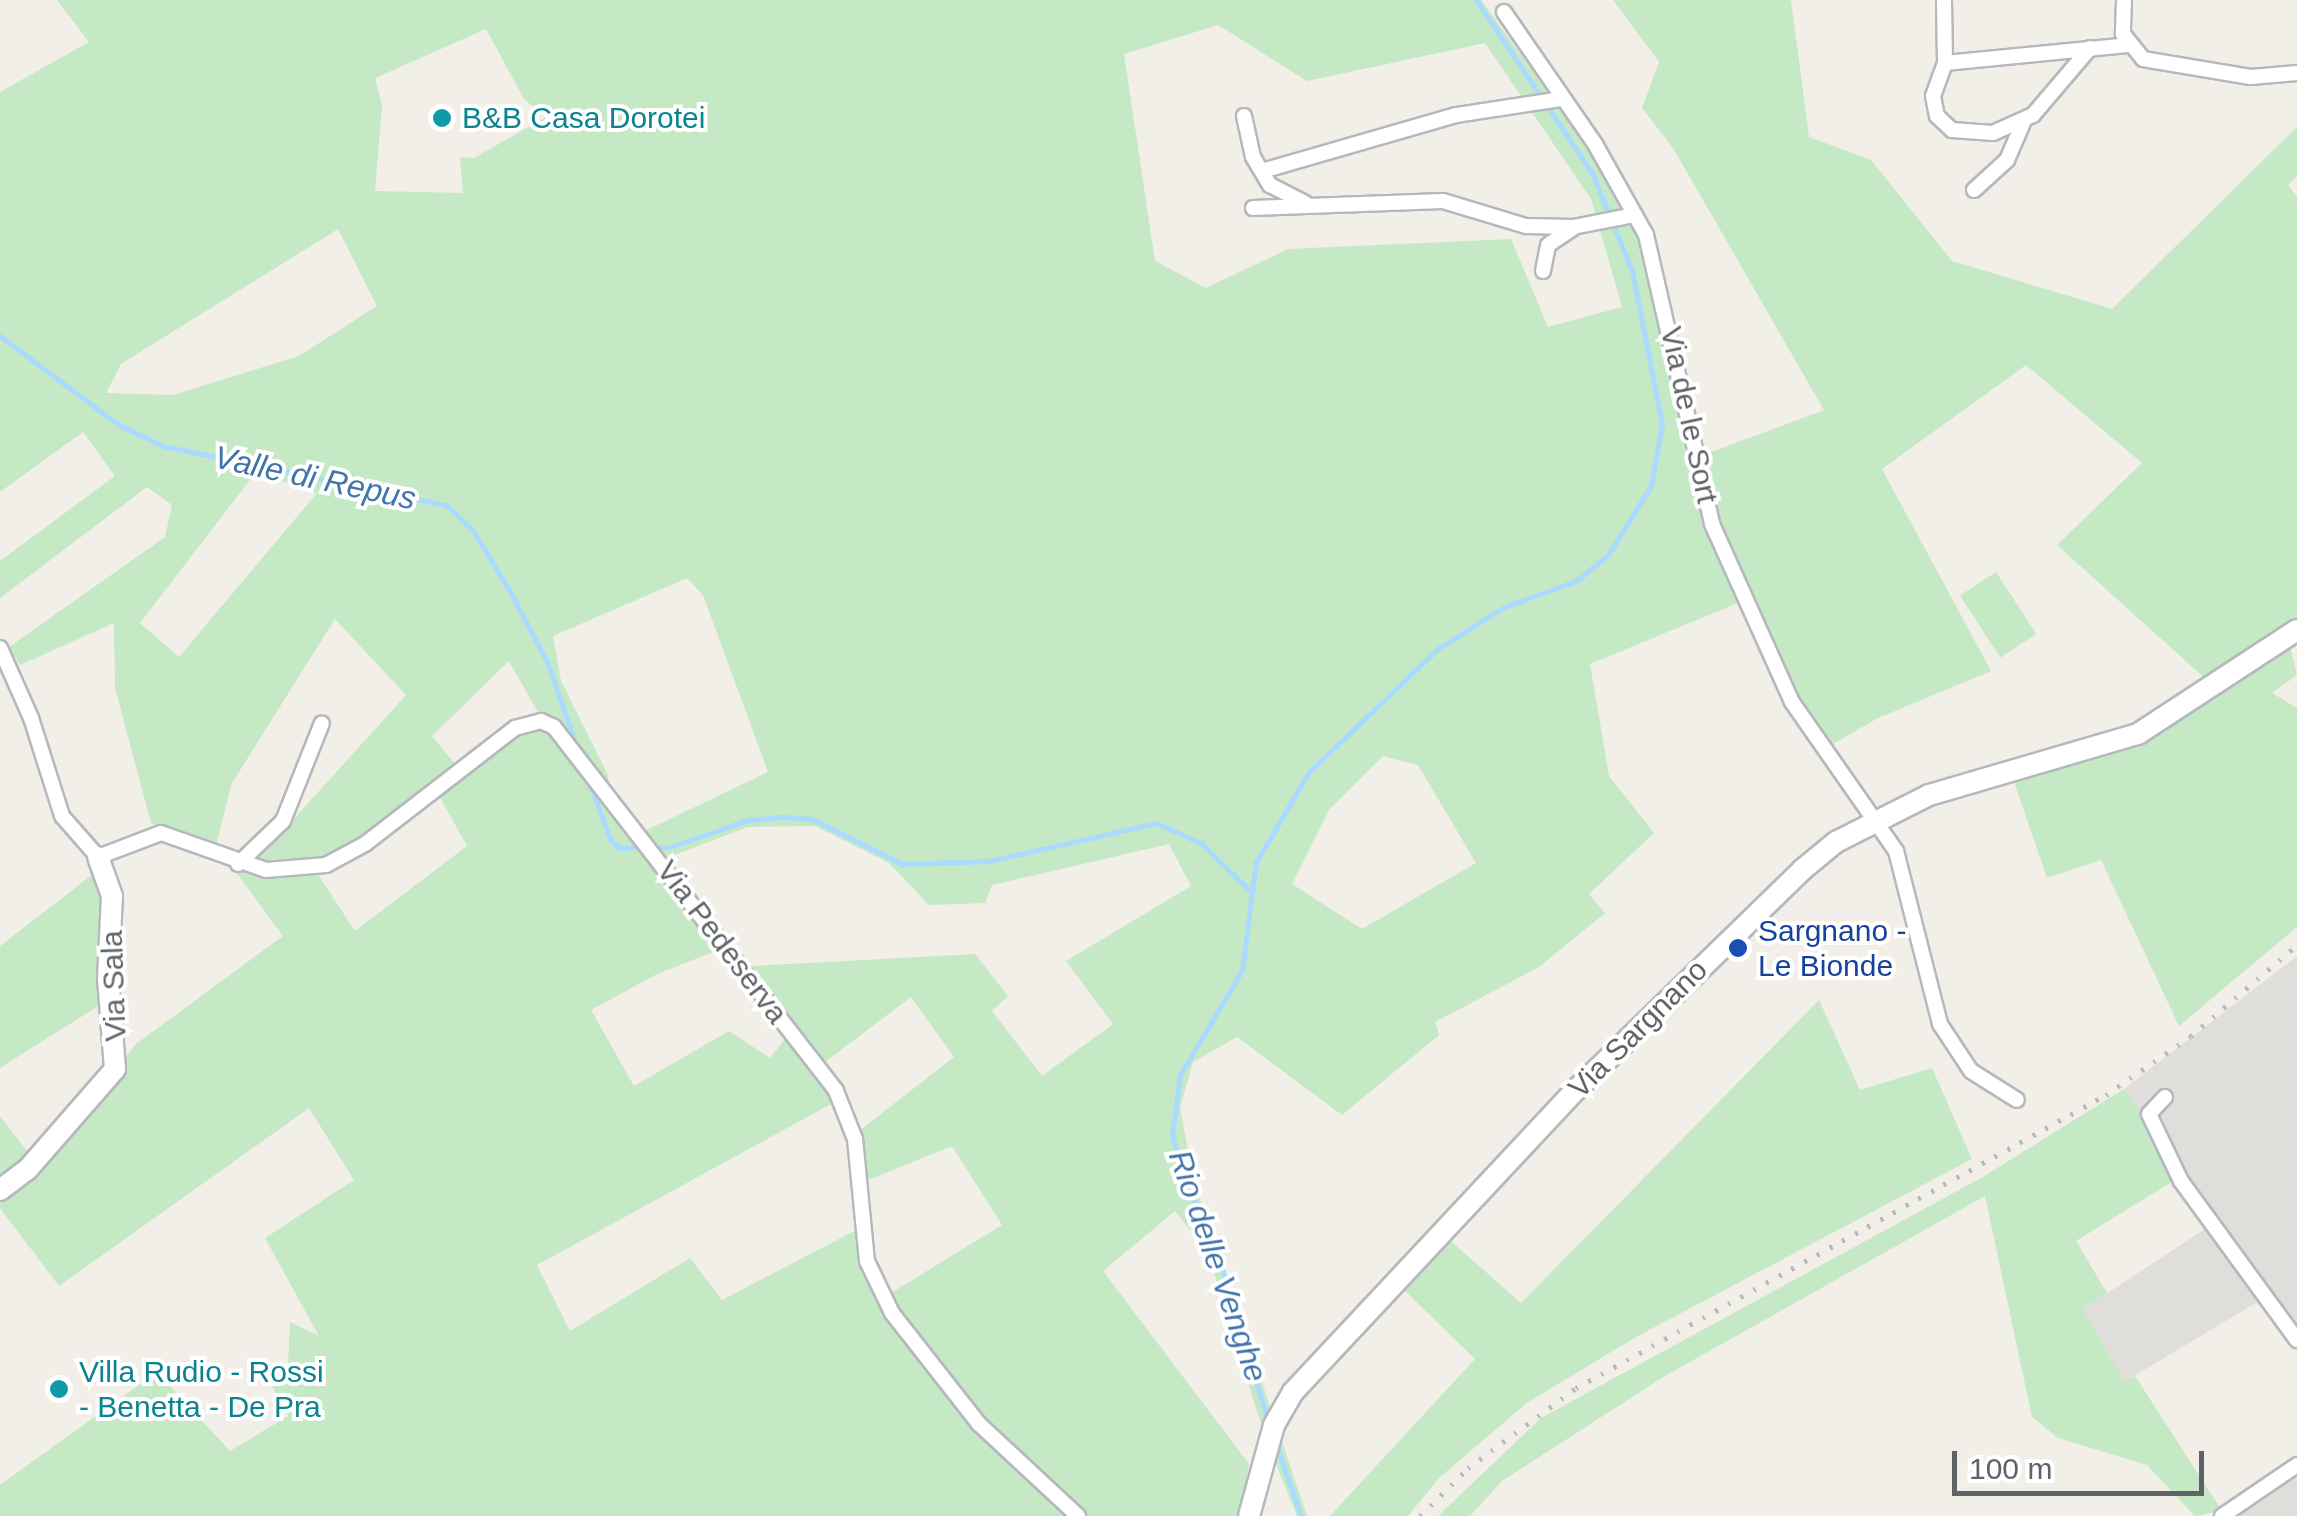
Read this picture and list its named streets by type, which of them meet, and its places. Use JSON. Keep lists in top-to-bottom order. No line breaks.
{"streets":{"street":["Via de le Sort","Via Pedeserva","Via Sala","Via Sargnano"]},"crossings":[["Via de le Sort","Via Sargnano"],["Via Pedeserva","Via Sala"]],"water":["Valle di Repus","Rio delle Venghe"],"places":["B&B Casa Dorotei","Sargnano - Le Bionde","Villa Rudio - Rossi - Benetta - De Pra"],"scale_bar":"100 m"}
